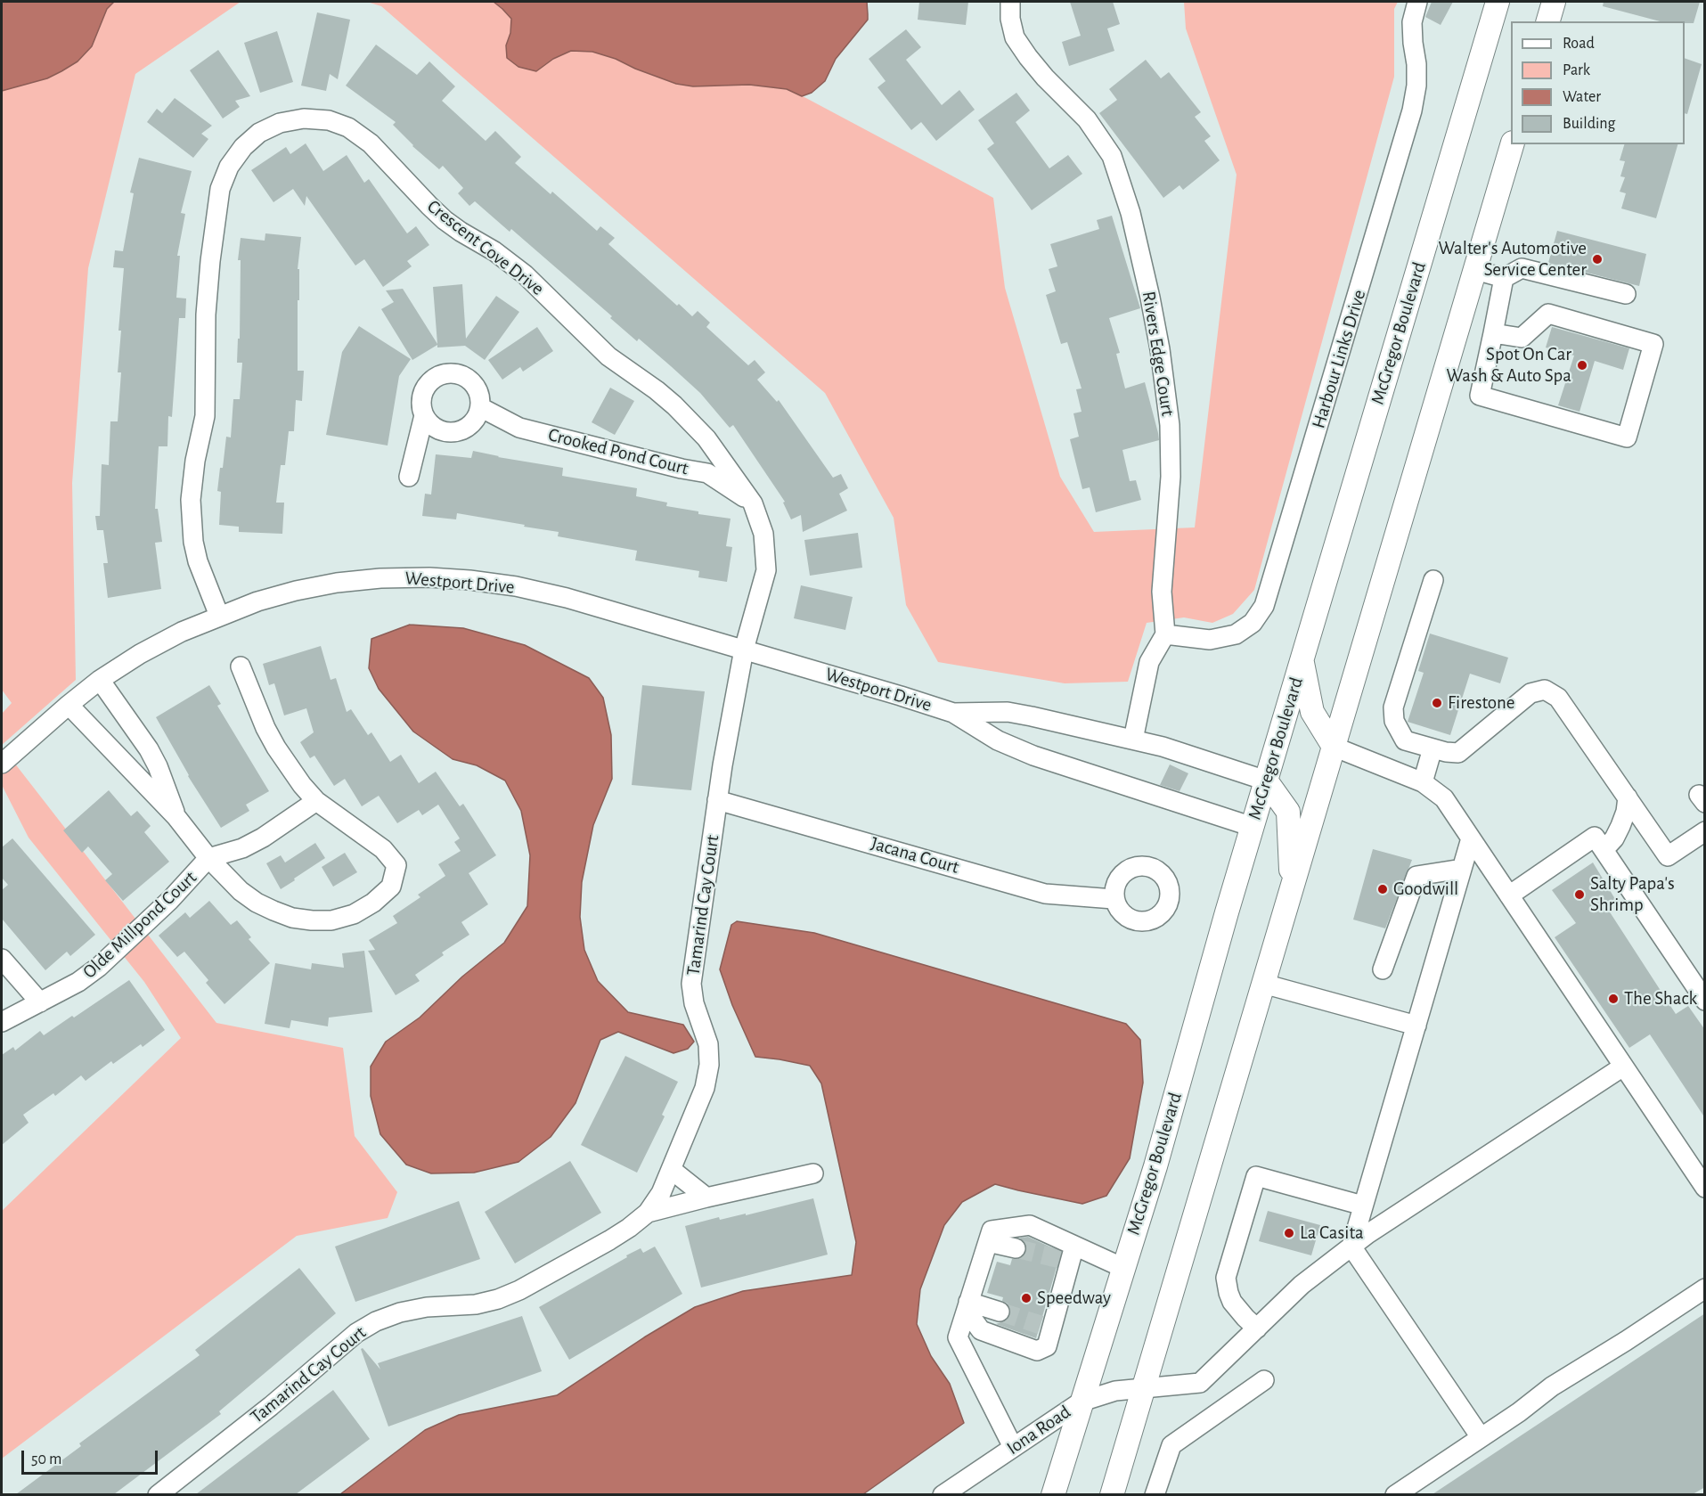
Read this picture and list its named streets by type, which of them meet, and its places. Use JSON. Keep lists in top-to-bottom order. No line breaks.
{"streets":{"main road":["McGregor Boulevard"],"street":["Crescent Cove Drive","Rivers Edge Court","Harbour Links Drive","Crooked Pond Court","Westport Drive","Jacana Court","Tamarind Cay Court","Olde Millpond Court","Iona Road"]},"crossings":[["Crescent Cove Drive","Crooked Pond Court"],["Crescent Cove Drive","Westport Drive"],["Crescent Cove Drive","Tamarind Cay Court"],["McGregor Boulevard","Westport Drive"],["McGregor Boulevard","Iona Road"],["Rivers Edge Court","Harbour Links Drive"],["Westport Drive","Tamarind Cay Court"],["Westport Drive","Olde Millpond Court"],["Jacana Court","Tamarind Cay Court"]],"places":["Walter's Automotive Service Center","Spot On Car Wash & Auto Spa","Firestone","Goodwill","Salty Papa's Shrimp","The Shack","La Casita","Speedway"],"legend":["Road","Park","Water","Building"],"scale_bar":"50 m"}
